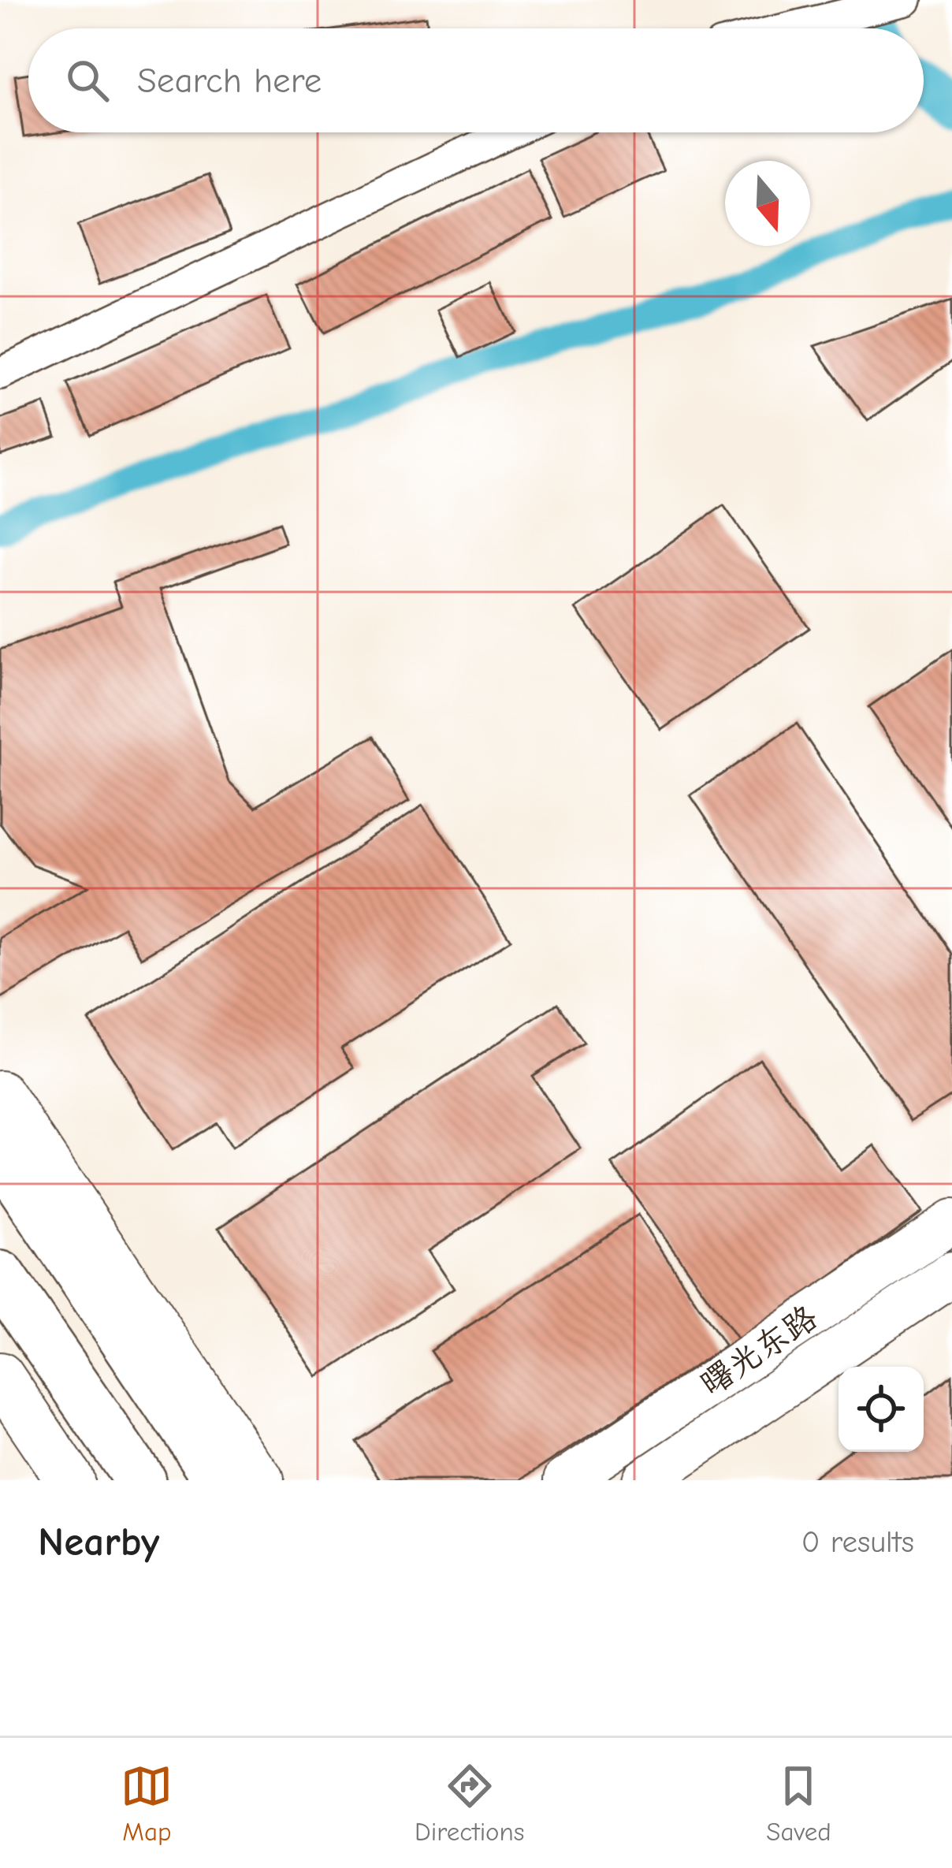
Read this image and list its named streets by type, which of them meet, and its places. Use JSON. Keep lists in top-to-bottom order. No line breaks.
{"streets":{"main road":["曙光东路"]},"north":"bottom","page":{"search":"Search here","heading":["Nearby","0 results"],"nav":["Map","Directions","Saved"]}}
